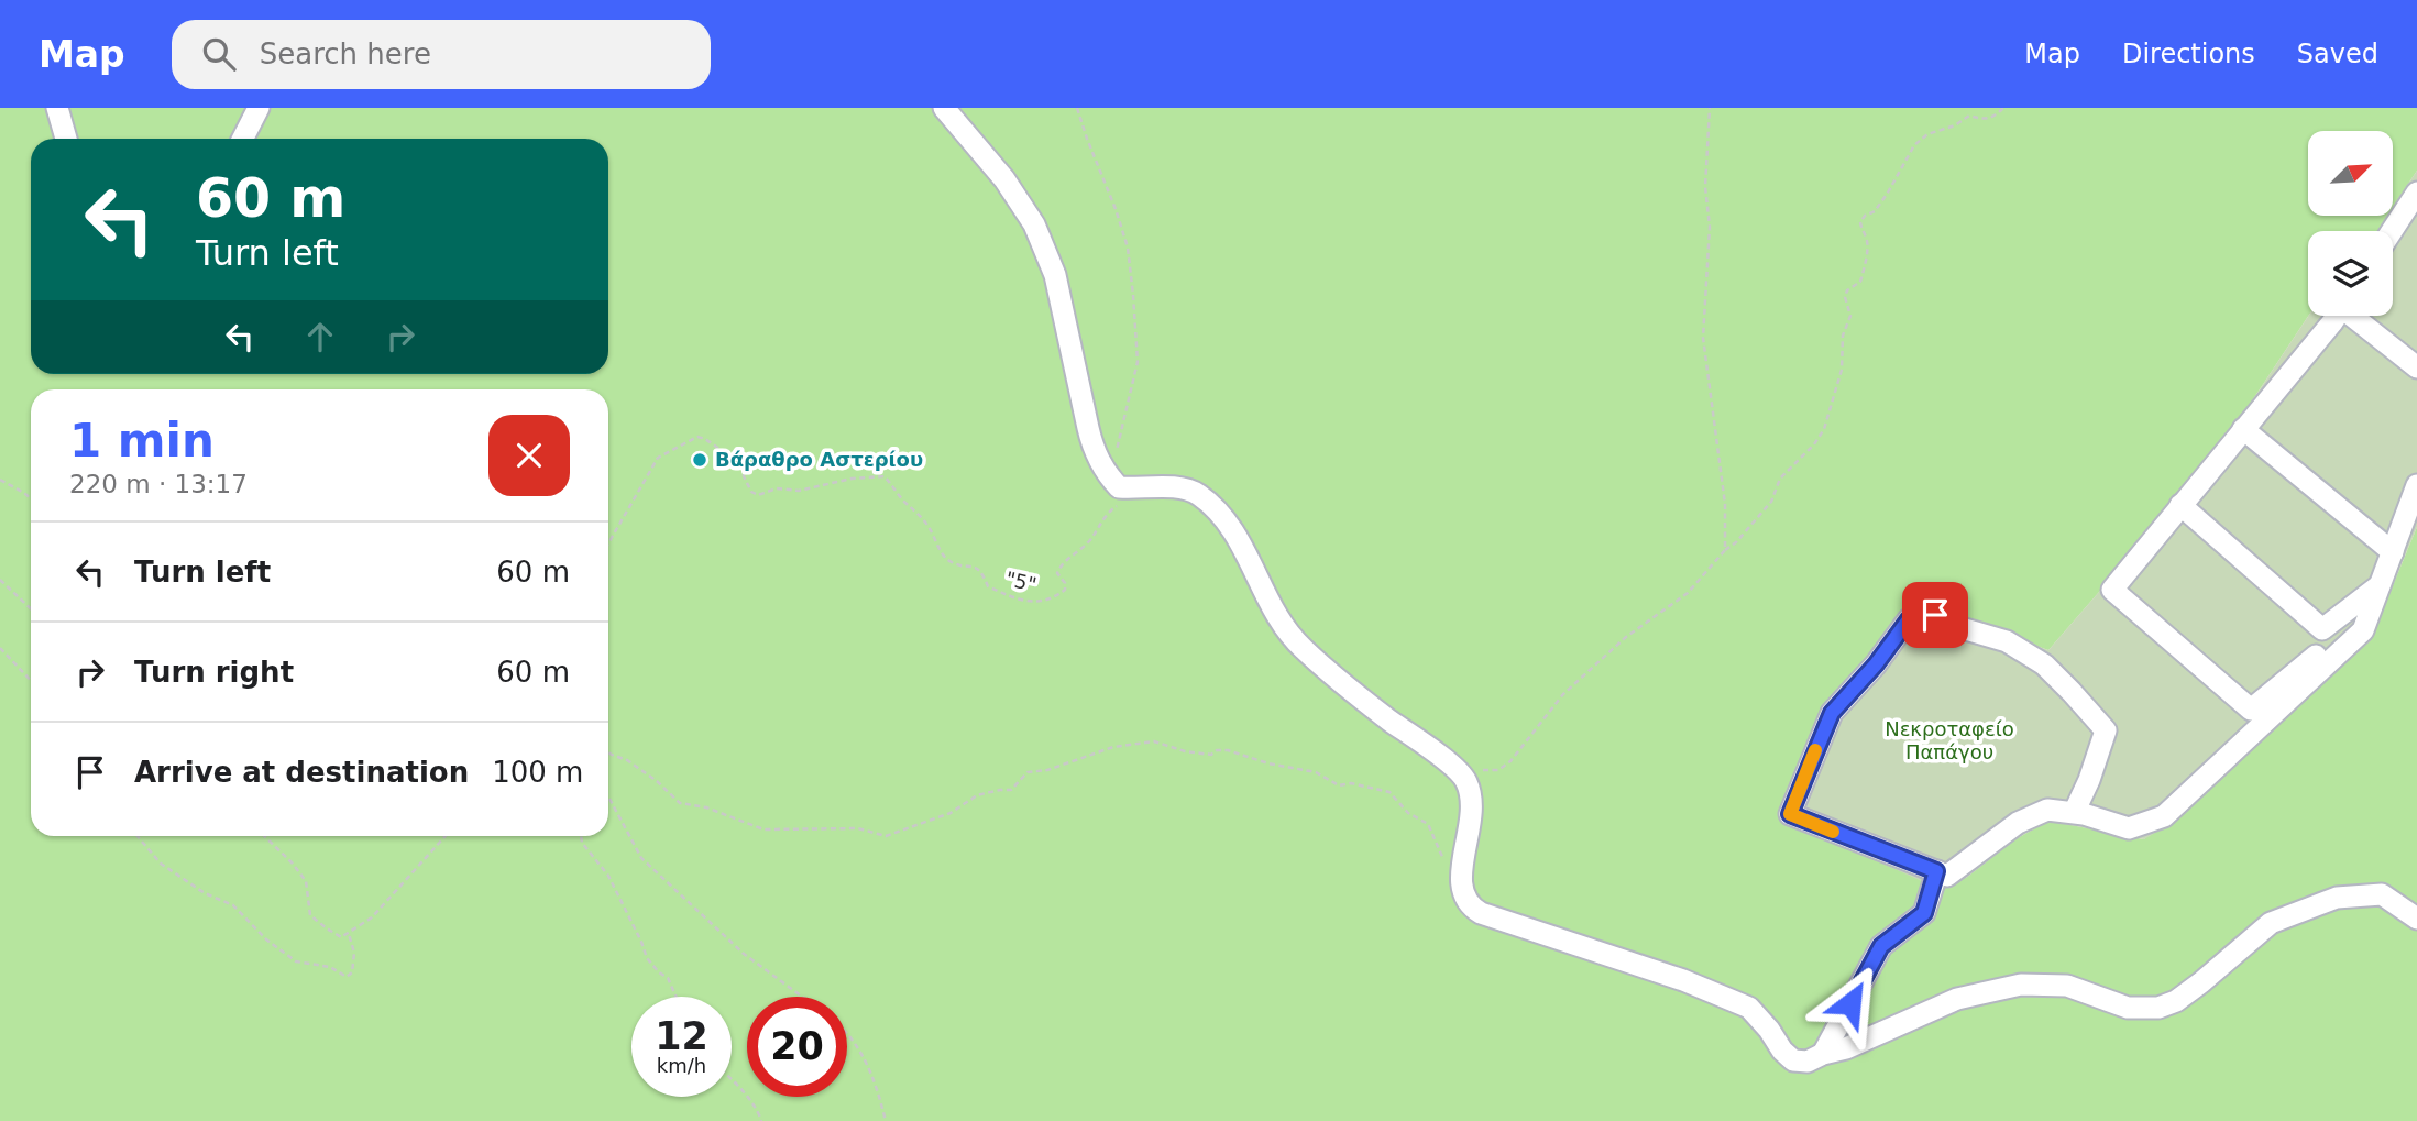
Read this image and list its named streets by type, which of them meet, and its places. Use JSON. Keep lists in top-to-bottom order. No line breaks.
{"streets":{"path":["\"5\""]},"parks":["Νεκροταφείο Παπάγου"],"places":["Βάραθρο Αστερίου"],"north":"top right","page":{"header":"Map","search":"Search here","nav":["Map","Directions","Saved"],"turn":["60 m","Turn left"],"heading":["1 min","220 m · 13:17"],"list":[{"name":"Turn left","value":"60 m"},{"name":"Turn right","value":"60 m"},{"name":"Arrive at destination","value":"100 m"}],"speed":"12 km/h","limit":"20"}}
